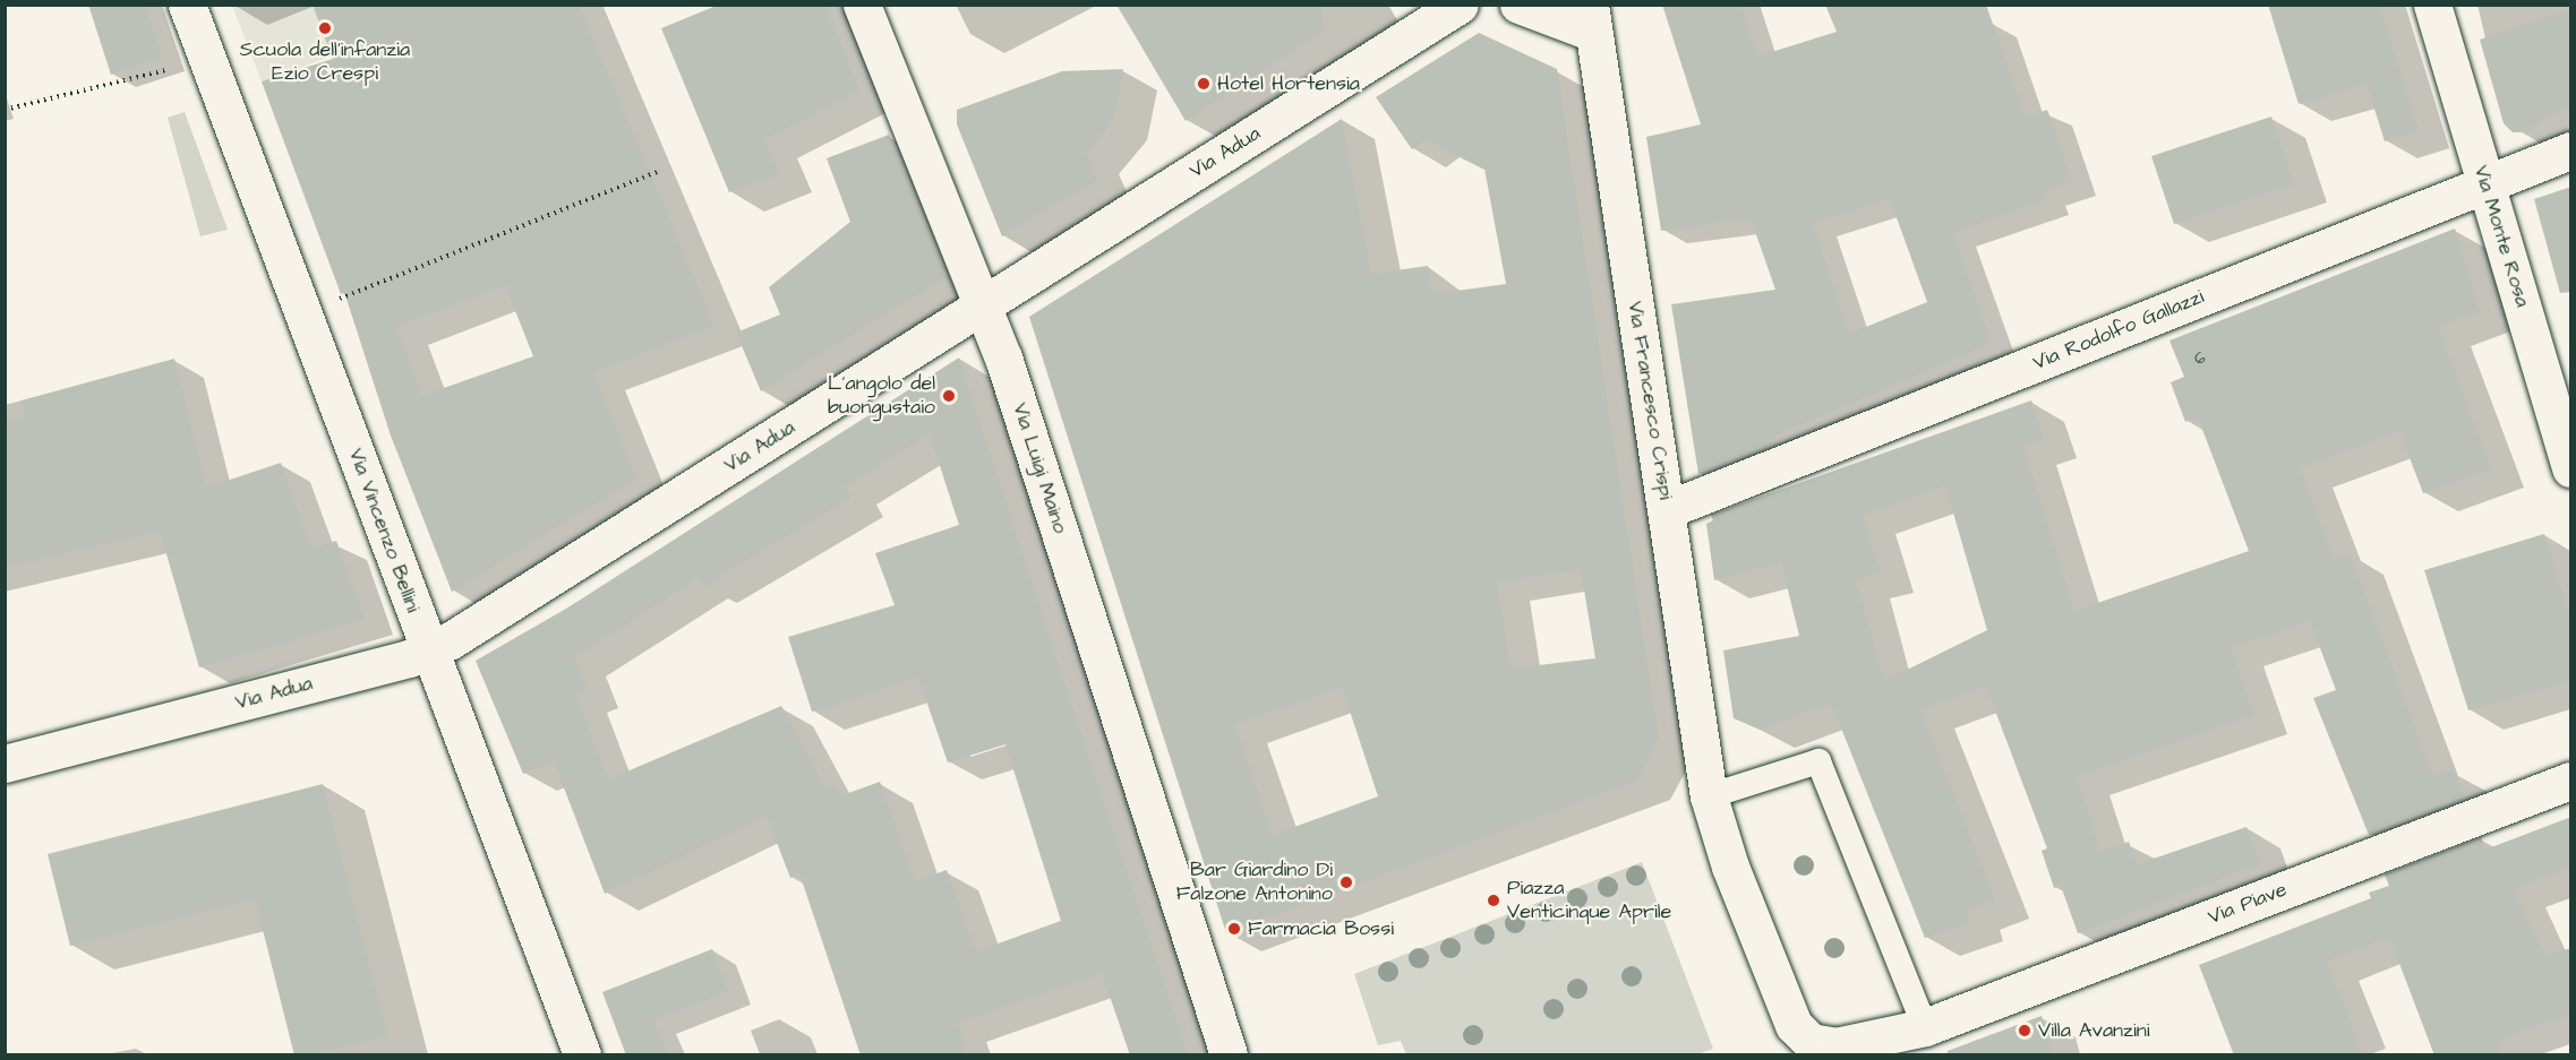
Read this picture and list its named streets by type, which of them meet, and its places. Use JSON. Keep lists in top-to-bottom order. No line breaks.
{"streets":{"street":["Via Adua","Via Monte Rosa","Via Rodolfo Gallazzi","Via Francesco Crispi","Via Luigi Maino","Via Vincenzo Bellini","Via Piave"]},"crossings":[["Via Adua","Via Luigi Maino"],["Via Adua","Via Vincenzo Bellini"],["Via Monte Rosa","Via Rodolfo Gallazzi"],["Via Rodolfo Gallazzi","Via Francesco Crispi"]],"places":["Scuola dell'infanzia Ezio Crespi","Hotel Hortensia","L'angolo del buongustaio","Bar Giardino Di Falzone Antonino","Piazza Venticinque Aprile","Farmacia Bossi","Villa Avanzini"],"house_numbers":["6"]}
